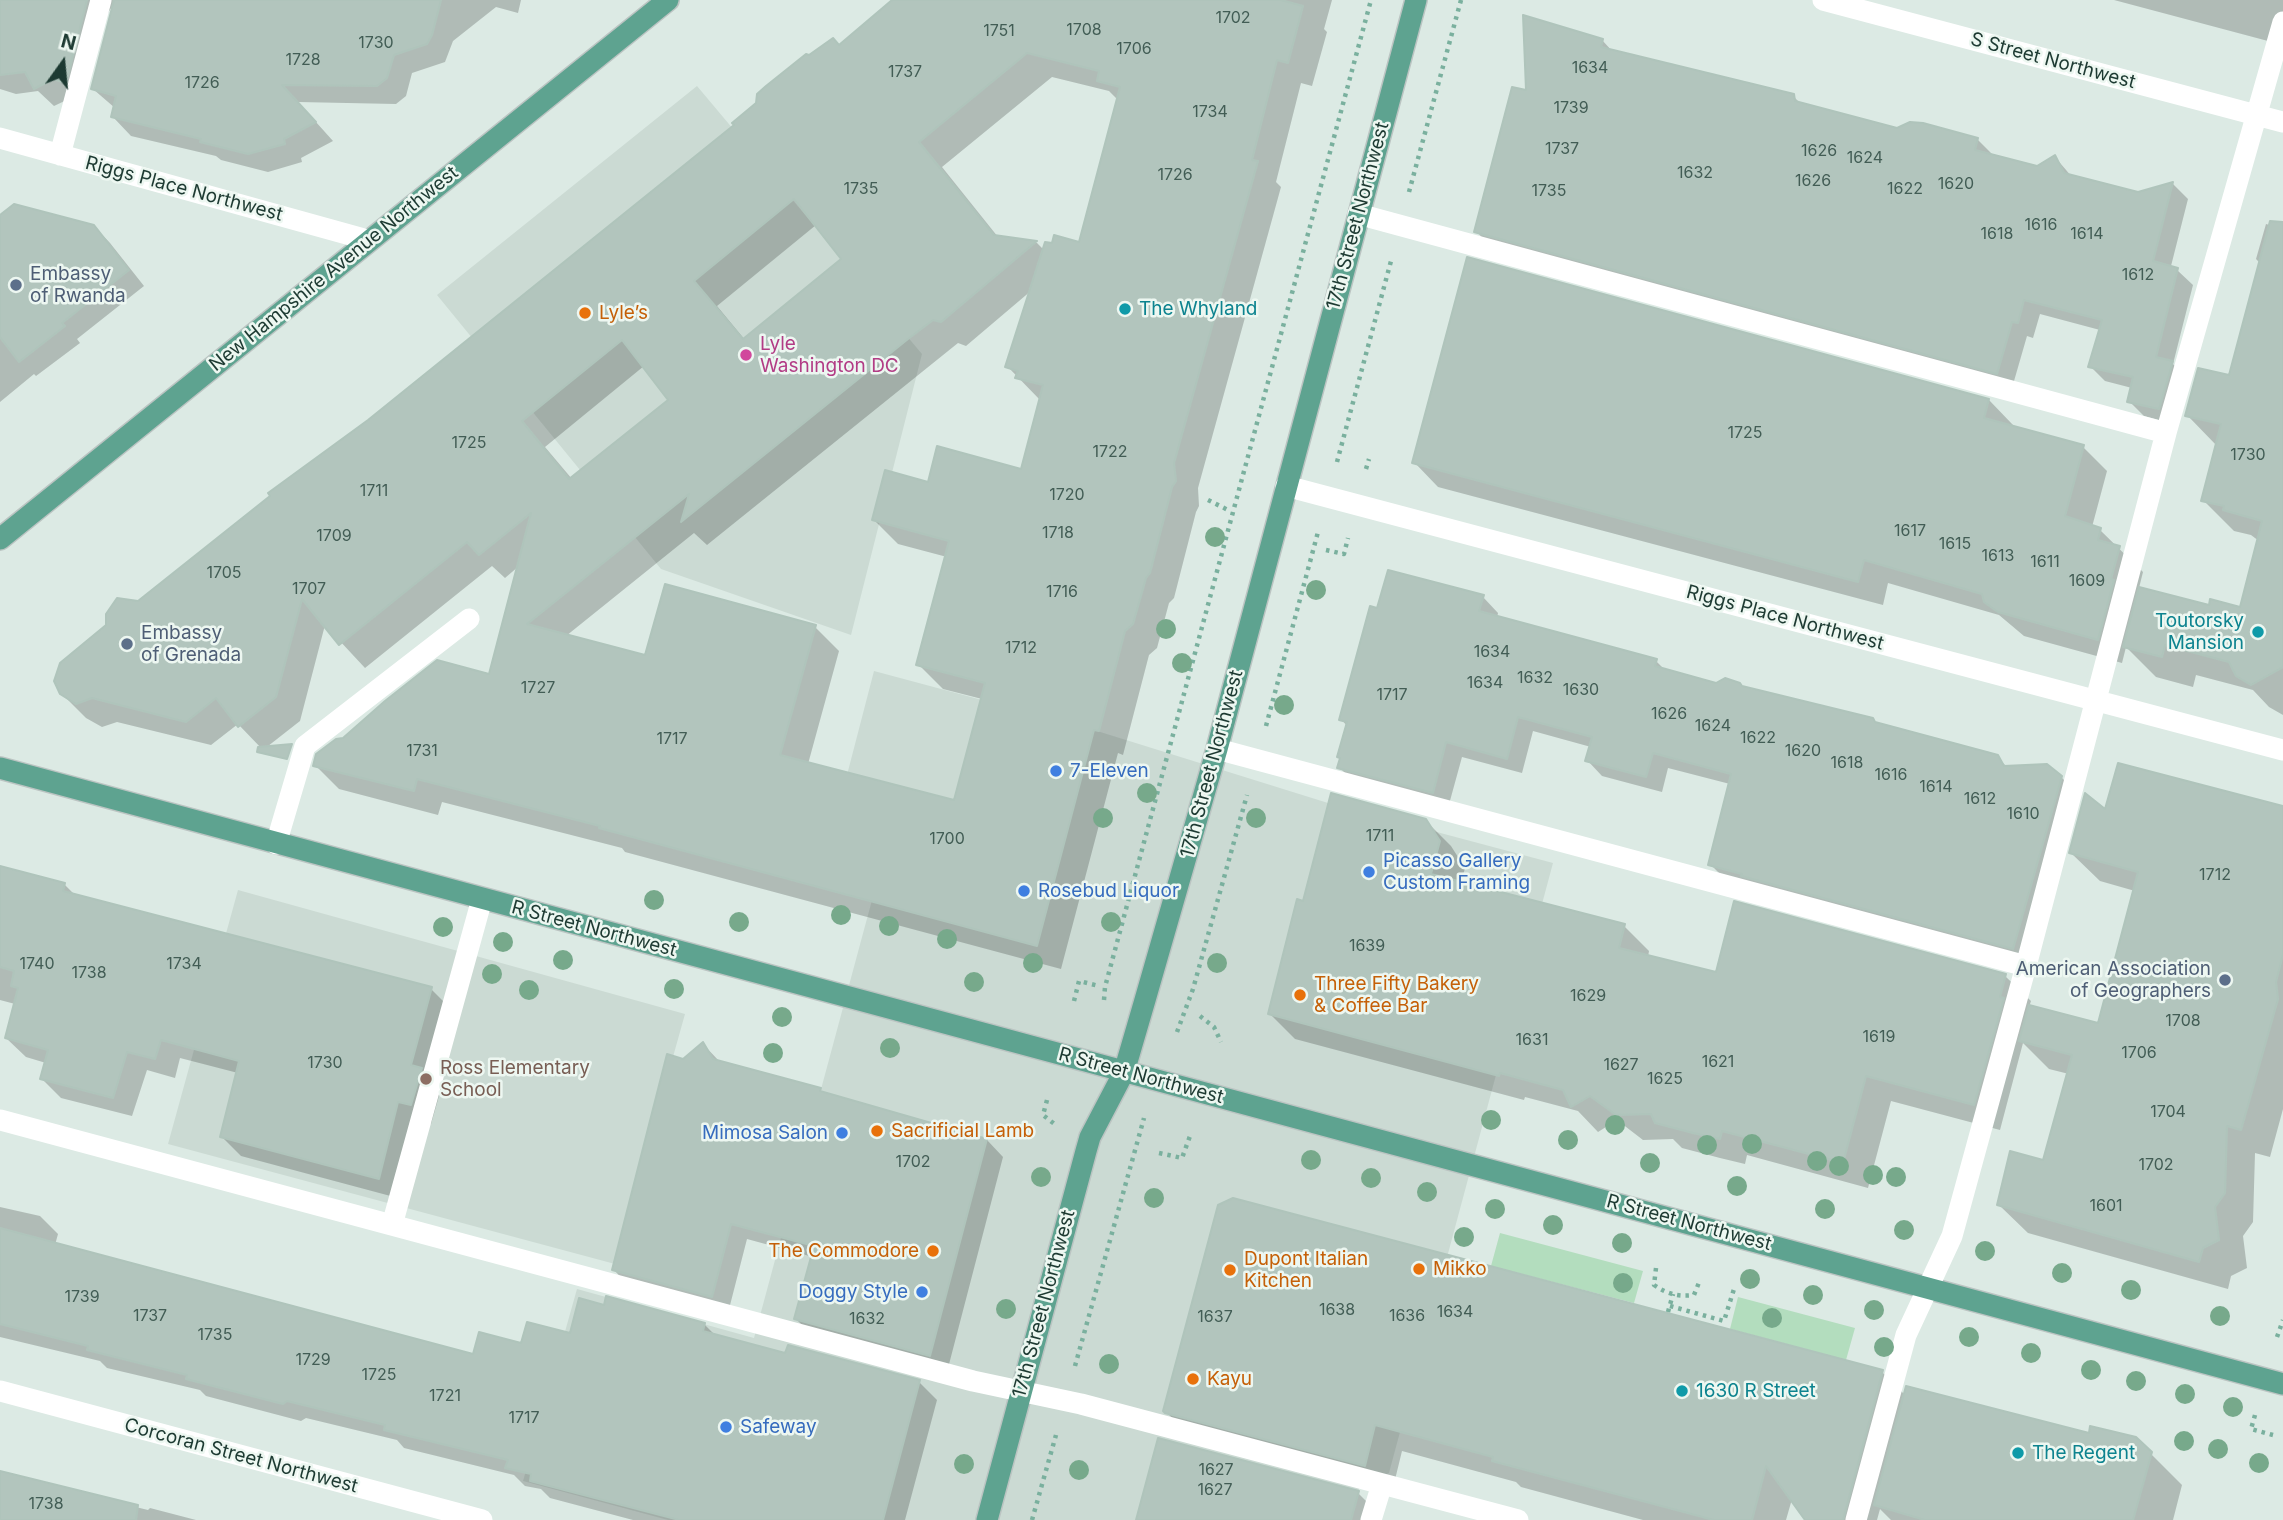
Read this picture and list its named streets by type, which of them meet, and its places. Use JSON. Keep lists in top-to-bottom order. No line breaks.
{"streets":{"main road":["17th Street Northwest","New Hampshire Avenue Northwest","R Street Northwest"],"street":["S Street Northwest","Riggs Place Northwest","Corcoran Street Northwest"]},"crossings":[["Riggs Place Northwest","17th Street Northwest"],["Riggs Place Northwest","New Hampshire Avenue Northwest"],["17th Street Northwest","R Street Northwest"]],"places":["Embassy of Rwanda","The Whyland","Lyle’s","Lyle Washington DC","Toutorsky Mansion","Embassy of Grenada","7-Eleven","Picasso Gallery Custom Framing","Rosebud Liquor","American Association of Geographers","Three Fifty Bakery & Coffee Bar","Ross Elementary School","Sacrificial Lamb","Mimosa Salon","The Commodore","Mikko","Dupont Italian Kitchen","Doggy Style","Kayu","1630 R Street","Safeway","The Regent"],"house_numbers":["1702","1708","1751","1730","1706","1728","1634","1737","1726","1739","1734","1737","1626","1624","1632","1726","1626","1620","1735","1622","1735","1616","1618","1614","1612","1725","1725","1722","1730","1711","1720","1617","1718","1709","1615","1613","1611","1705","1609","1707","1716","1712","1634","1632","1634","1727","1630","1717","1626","1624","1622","1717","1731","1620","1618","1616","1614","1612","1610","1711","1700","1712","1639","1740","1734","1738","1629","1708","1619","1631","1706","1621","1730","1627","1625","1704","1702","1702","1601","1739","1638","1634","1737","1636","1637","1632","1735","1729","1725","1721","1717","1627","1627","1738"],"north":"top"}
